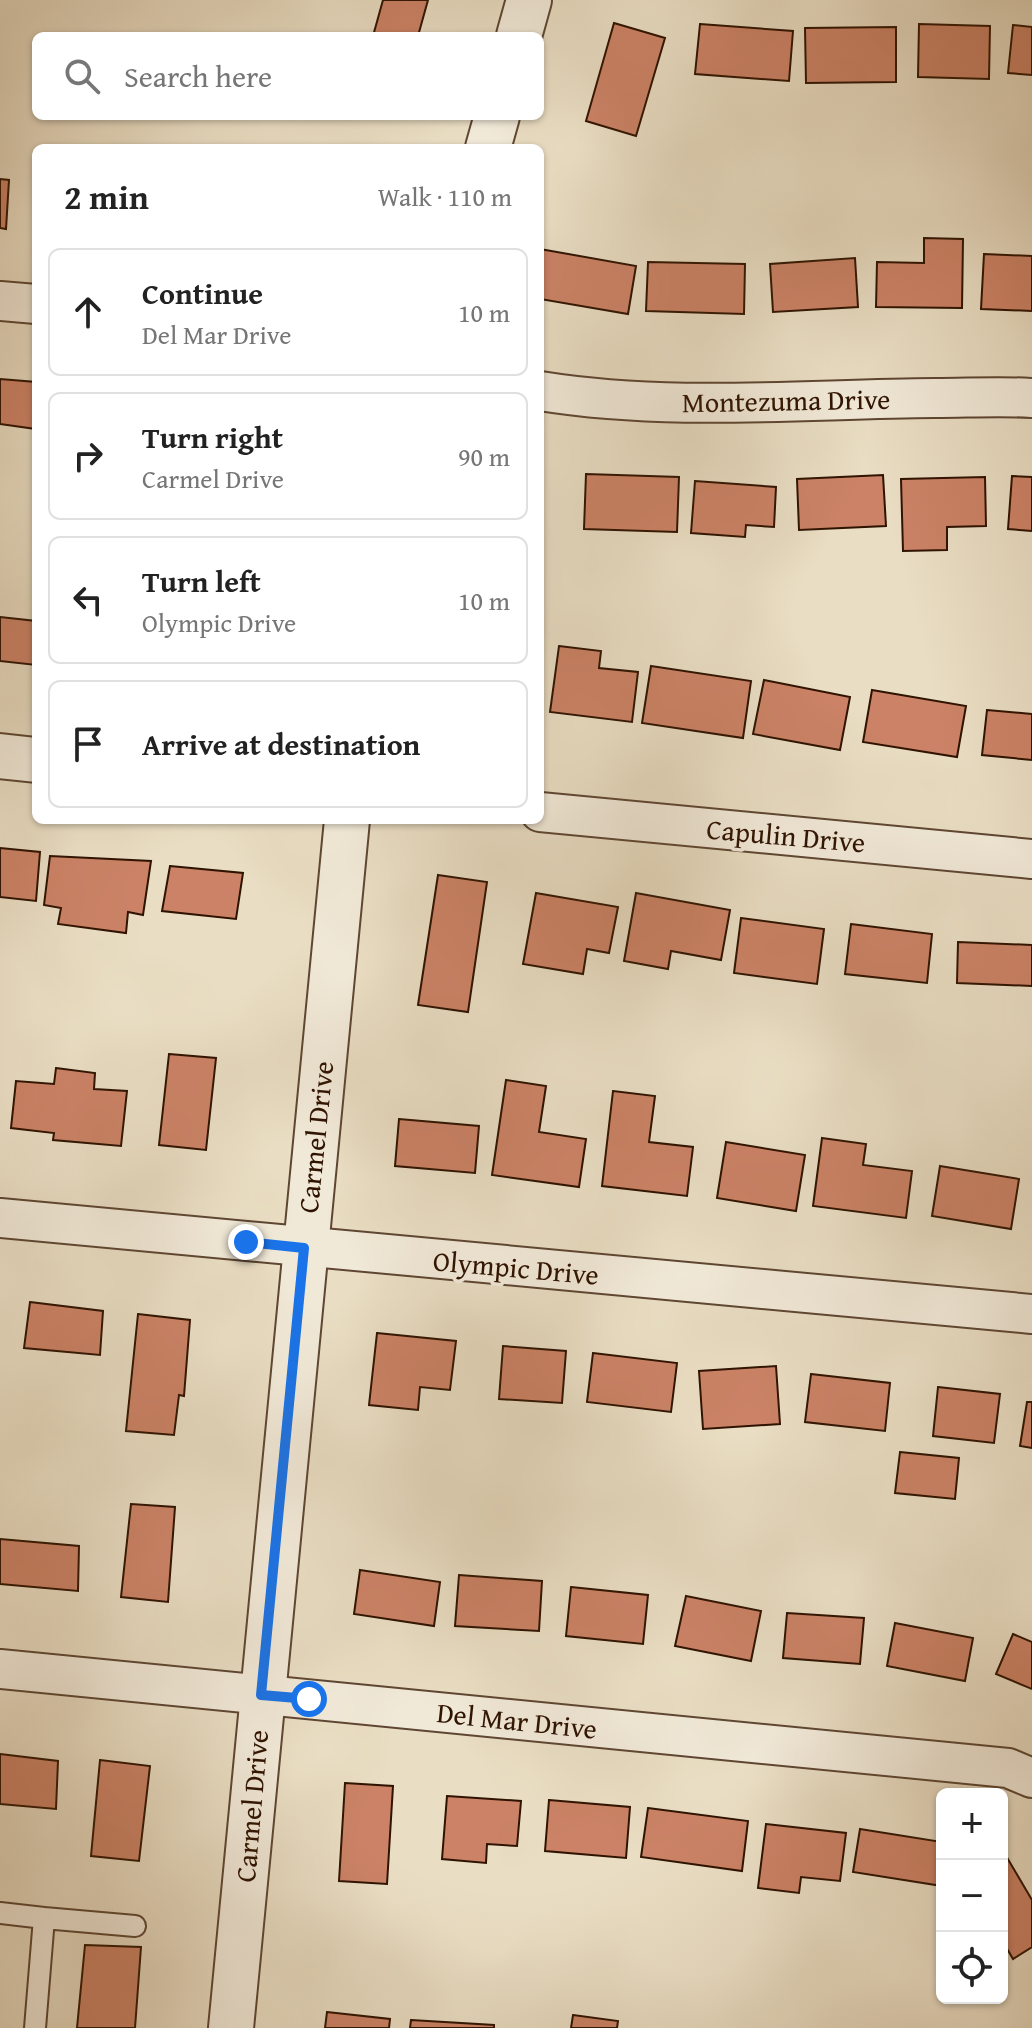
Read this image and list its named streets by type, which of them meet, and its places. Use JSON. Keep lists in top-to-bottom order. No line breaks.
{"streets":{"street":["Montezuma Drive","Capulin Drive","Carmel Drive","Olympic Drive","Del Mar Drive"]},"crossings":[["Carmel Drive","Olympic Drive"],["Carmel Drive","Del Mar Drive"]],"page":{"search":"Search here","heading":["2 min","Walk · 110 m"],"list":[["Continue","Del Mar Drive","10 m"],["Turn right","Carmel Drive","90 m"],["Turn left","Olympic Drive","10 m"],"Arrive at destination"],"map_buttons":["+","−"]}}
